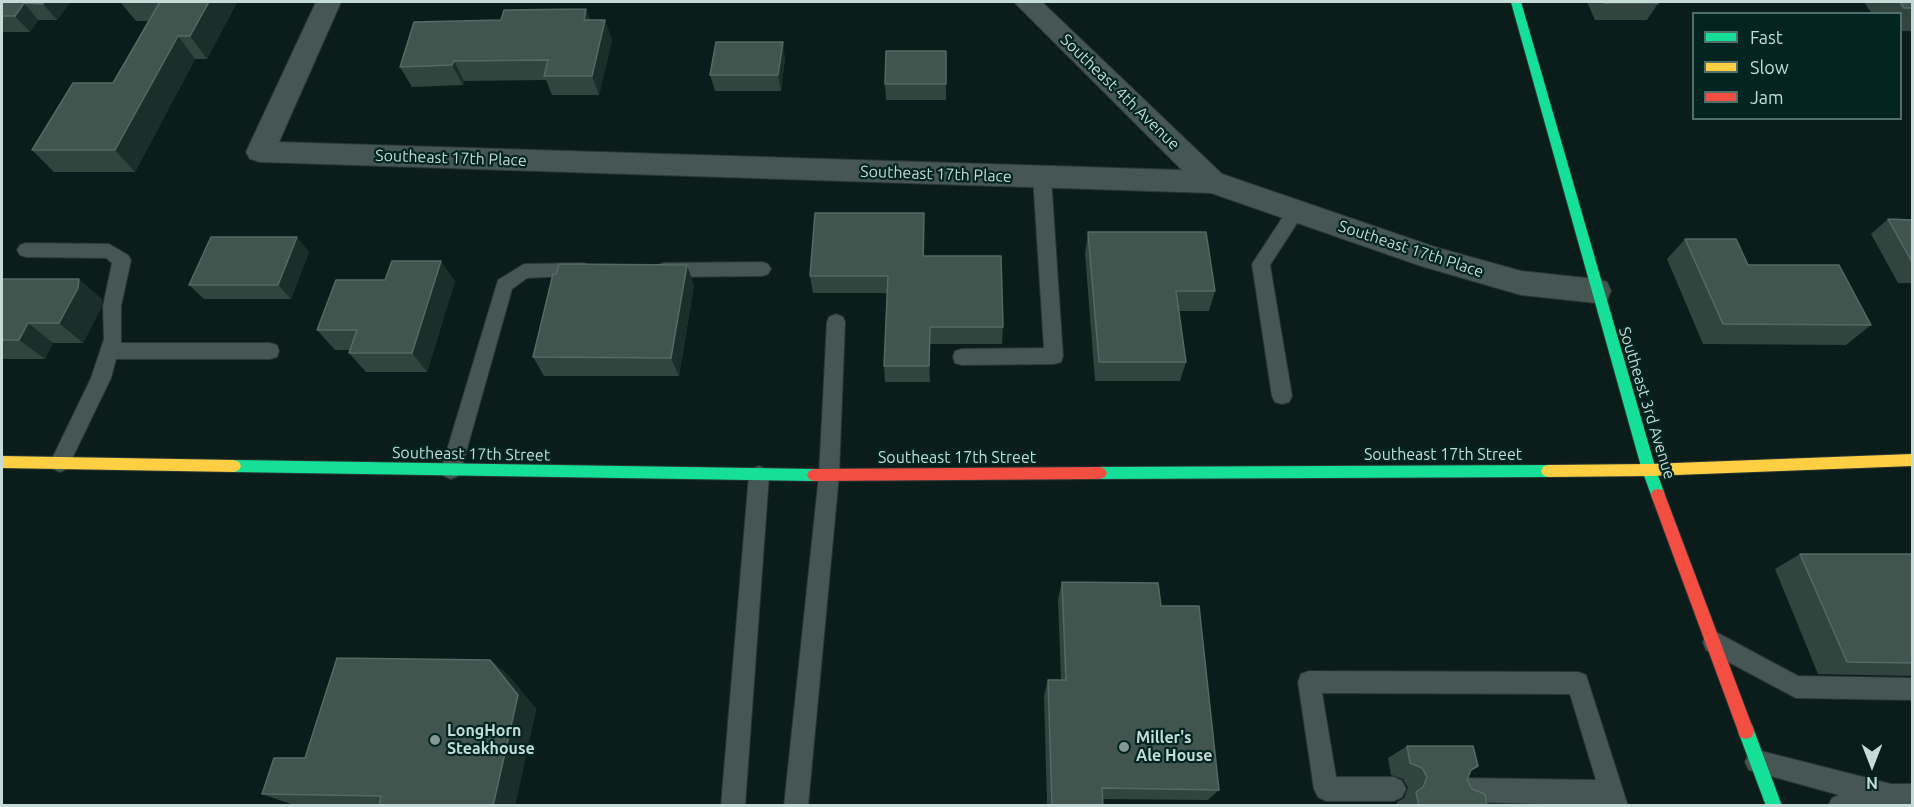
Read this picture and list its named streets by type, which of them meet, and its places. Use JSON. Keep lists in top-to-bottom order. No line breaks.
{"streets":{"main road":["Southeast 3rd Avenue","Southeast 17th Street"],"street":["Southeast 4th Avenue","Southeast 17th Place"]},"crossings":[["Southeast 4th Avenue","Southeast 17th Place"],["Southeast 17th Place","Southeast 3rd Avenue"],["Southeast 3rd Avenue","Southeast 17th Street"]],"places":["LongHorn Steakhouse","Miller's Ale House"],"legend":["Fast","Slow","Jam"],"north":"bottom"}
